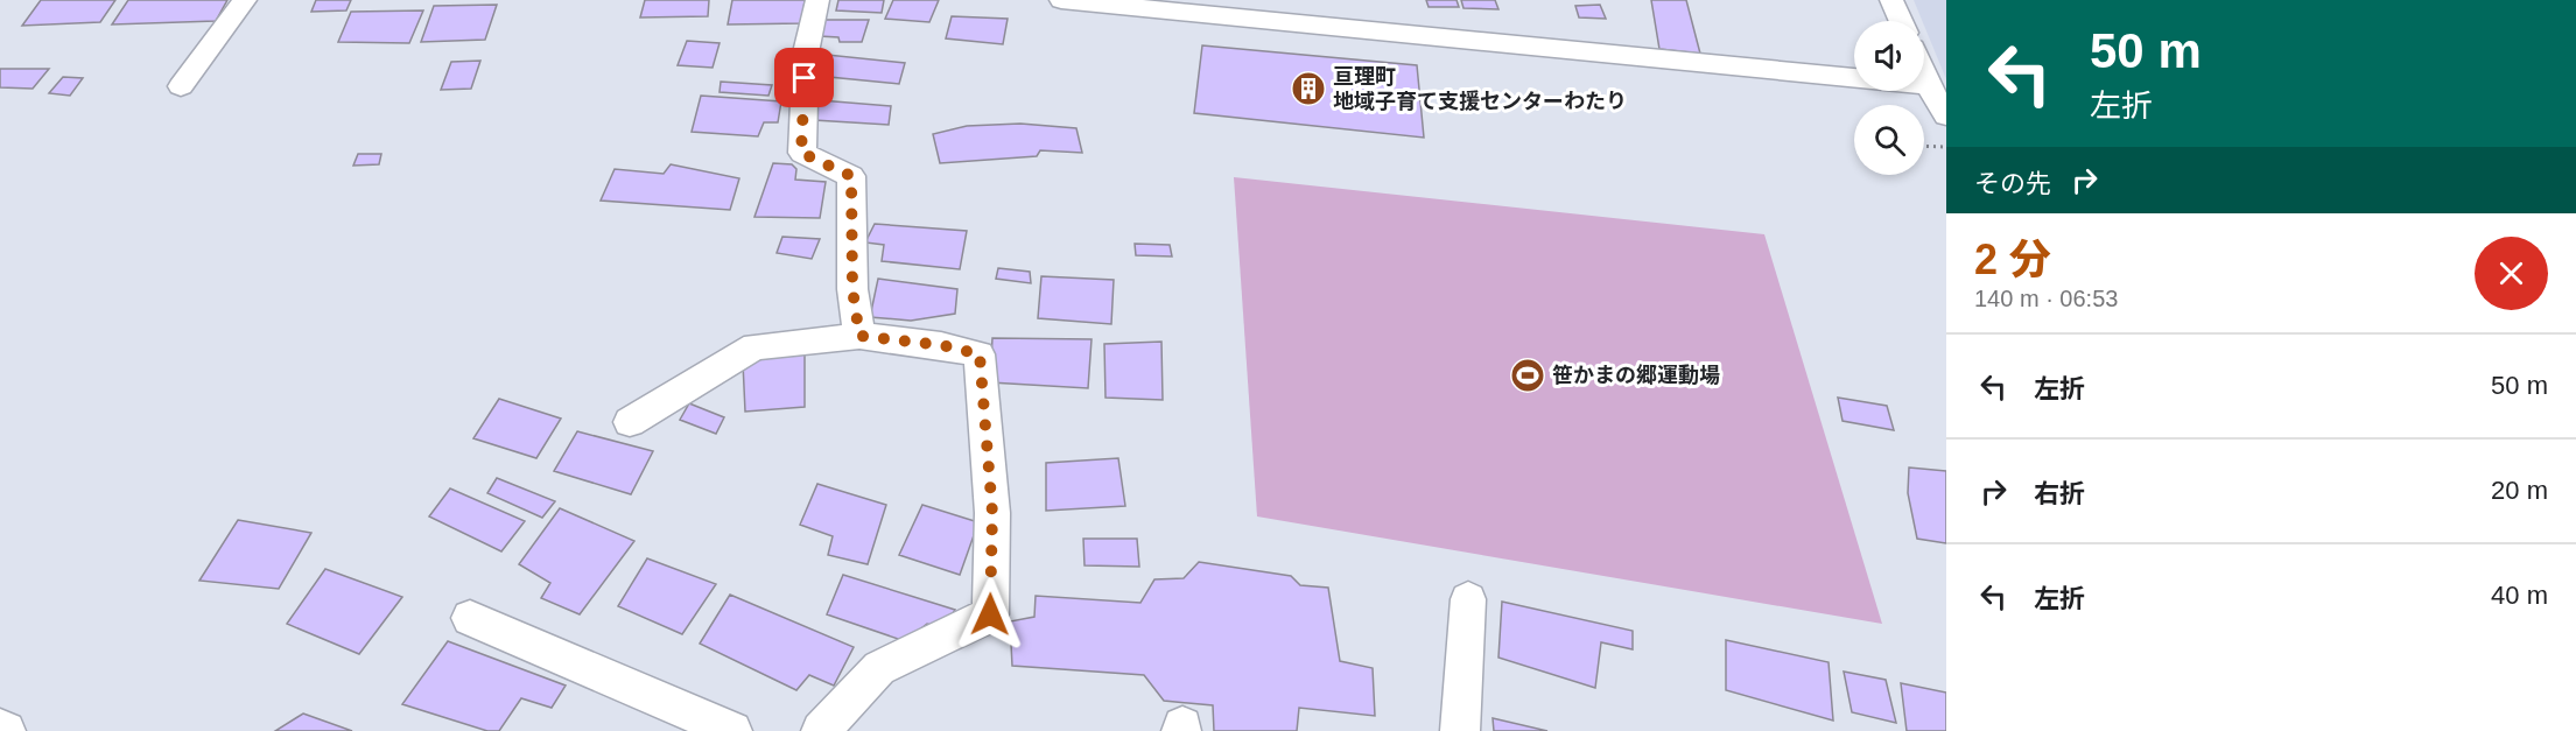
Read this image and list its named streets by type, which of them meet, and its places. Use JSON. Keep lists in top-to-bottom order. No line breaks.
{"places":{"building":["亘理町 地域子育て支援センターわたり"],"sports":["笹かまの郷運動場"]},"page":{"turn":["50 m","左折"],"then":"その先","heading":["2 分","140 m · 06:53"],"list":[{"name":"左折","value":"50 m"},{"name":"右折","value":"20 m"},{"name":"左折","value":"40 m"}]}}
